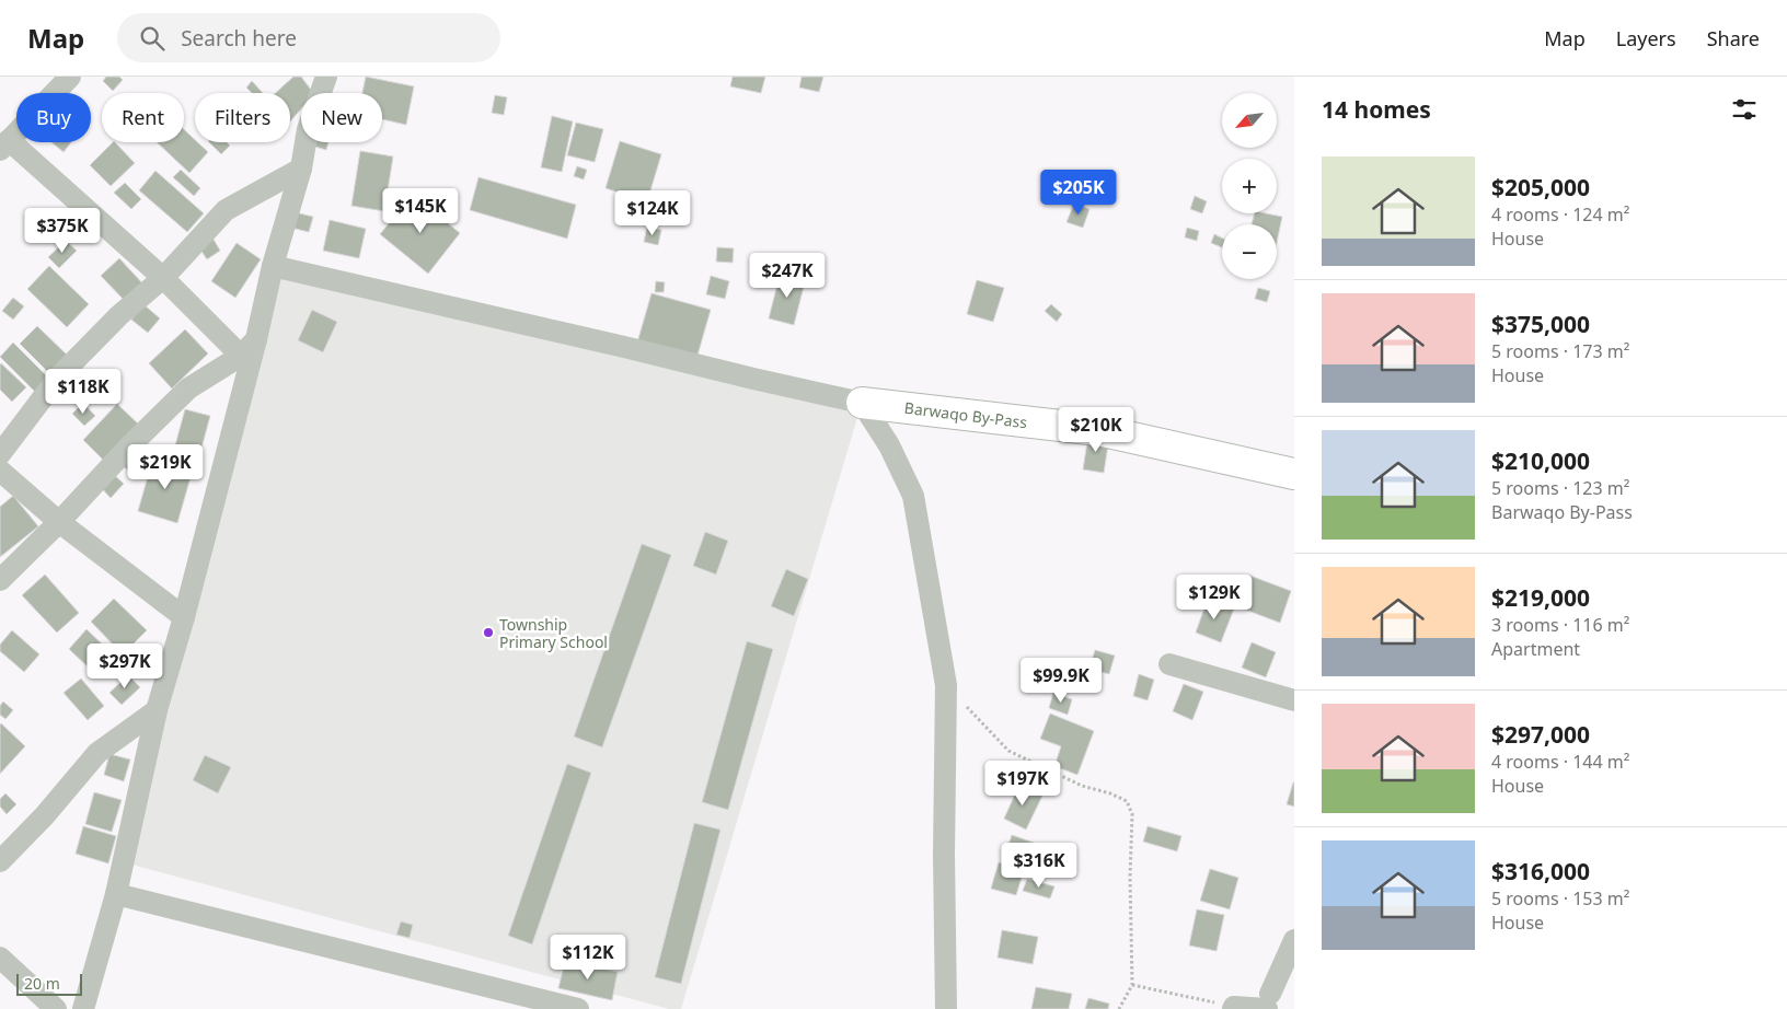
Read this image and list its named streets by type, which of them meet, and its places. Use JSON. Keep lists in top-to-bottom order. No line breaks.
{"streets":{"highway":["Barwaqo By-Pass"]},"places":["Township Primary School"],"scale_bar":"20 m","north":"bottom left","page":{"header":"Map","search":"Search here","nav":["Map","Layers","Share"],"heading":"14 homes","map_buttons":["+","−"],"chip":["Buy","Rent","Filters","New"],"list":[{"name":"$205,000","note":"4 rooms · 124 m² · House"},{"name":"$375,000","note":"5 rooms · 173 m² · House"},{"name":"$210,000","note":"5 rooms · 123 m² · Barwaqo By-Pass"},{"name":"$219,000","note":"3 rooms · 116 m² · Apartment"},{"name":"$297,000","note":"4 rooms · 144 m² · House"},{"name":"$316,000","note":"5 rooms · 153 m² · House"}],"price":["$205K","$145K","$124K","$375K","$247K","$118K","$210K","$219K","$129K","$297K","$99.9K","$197K","$316K","$112K"],"scale":"20 m"}}
